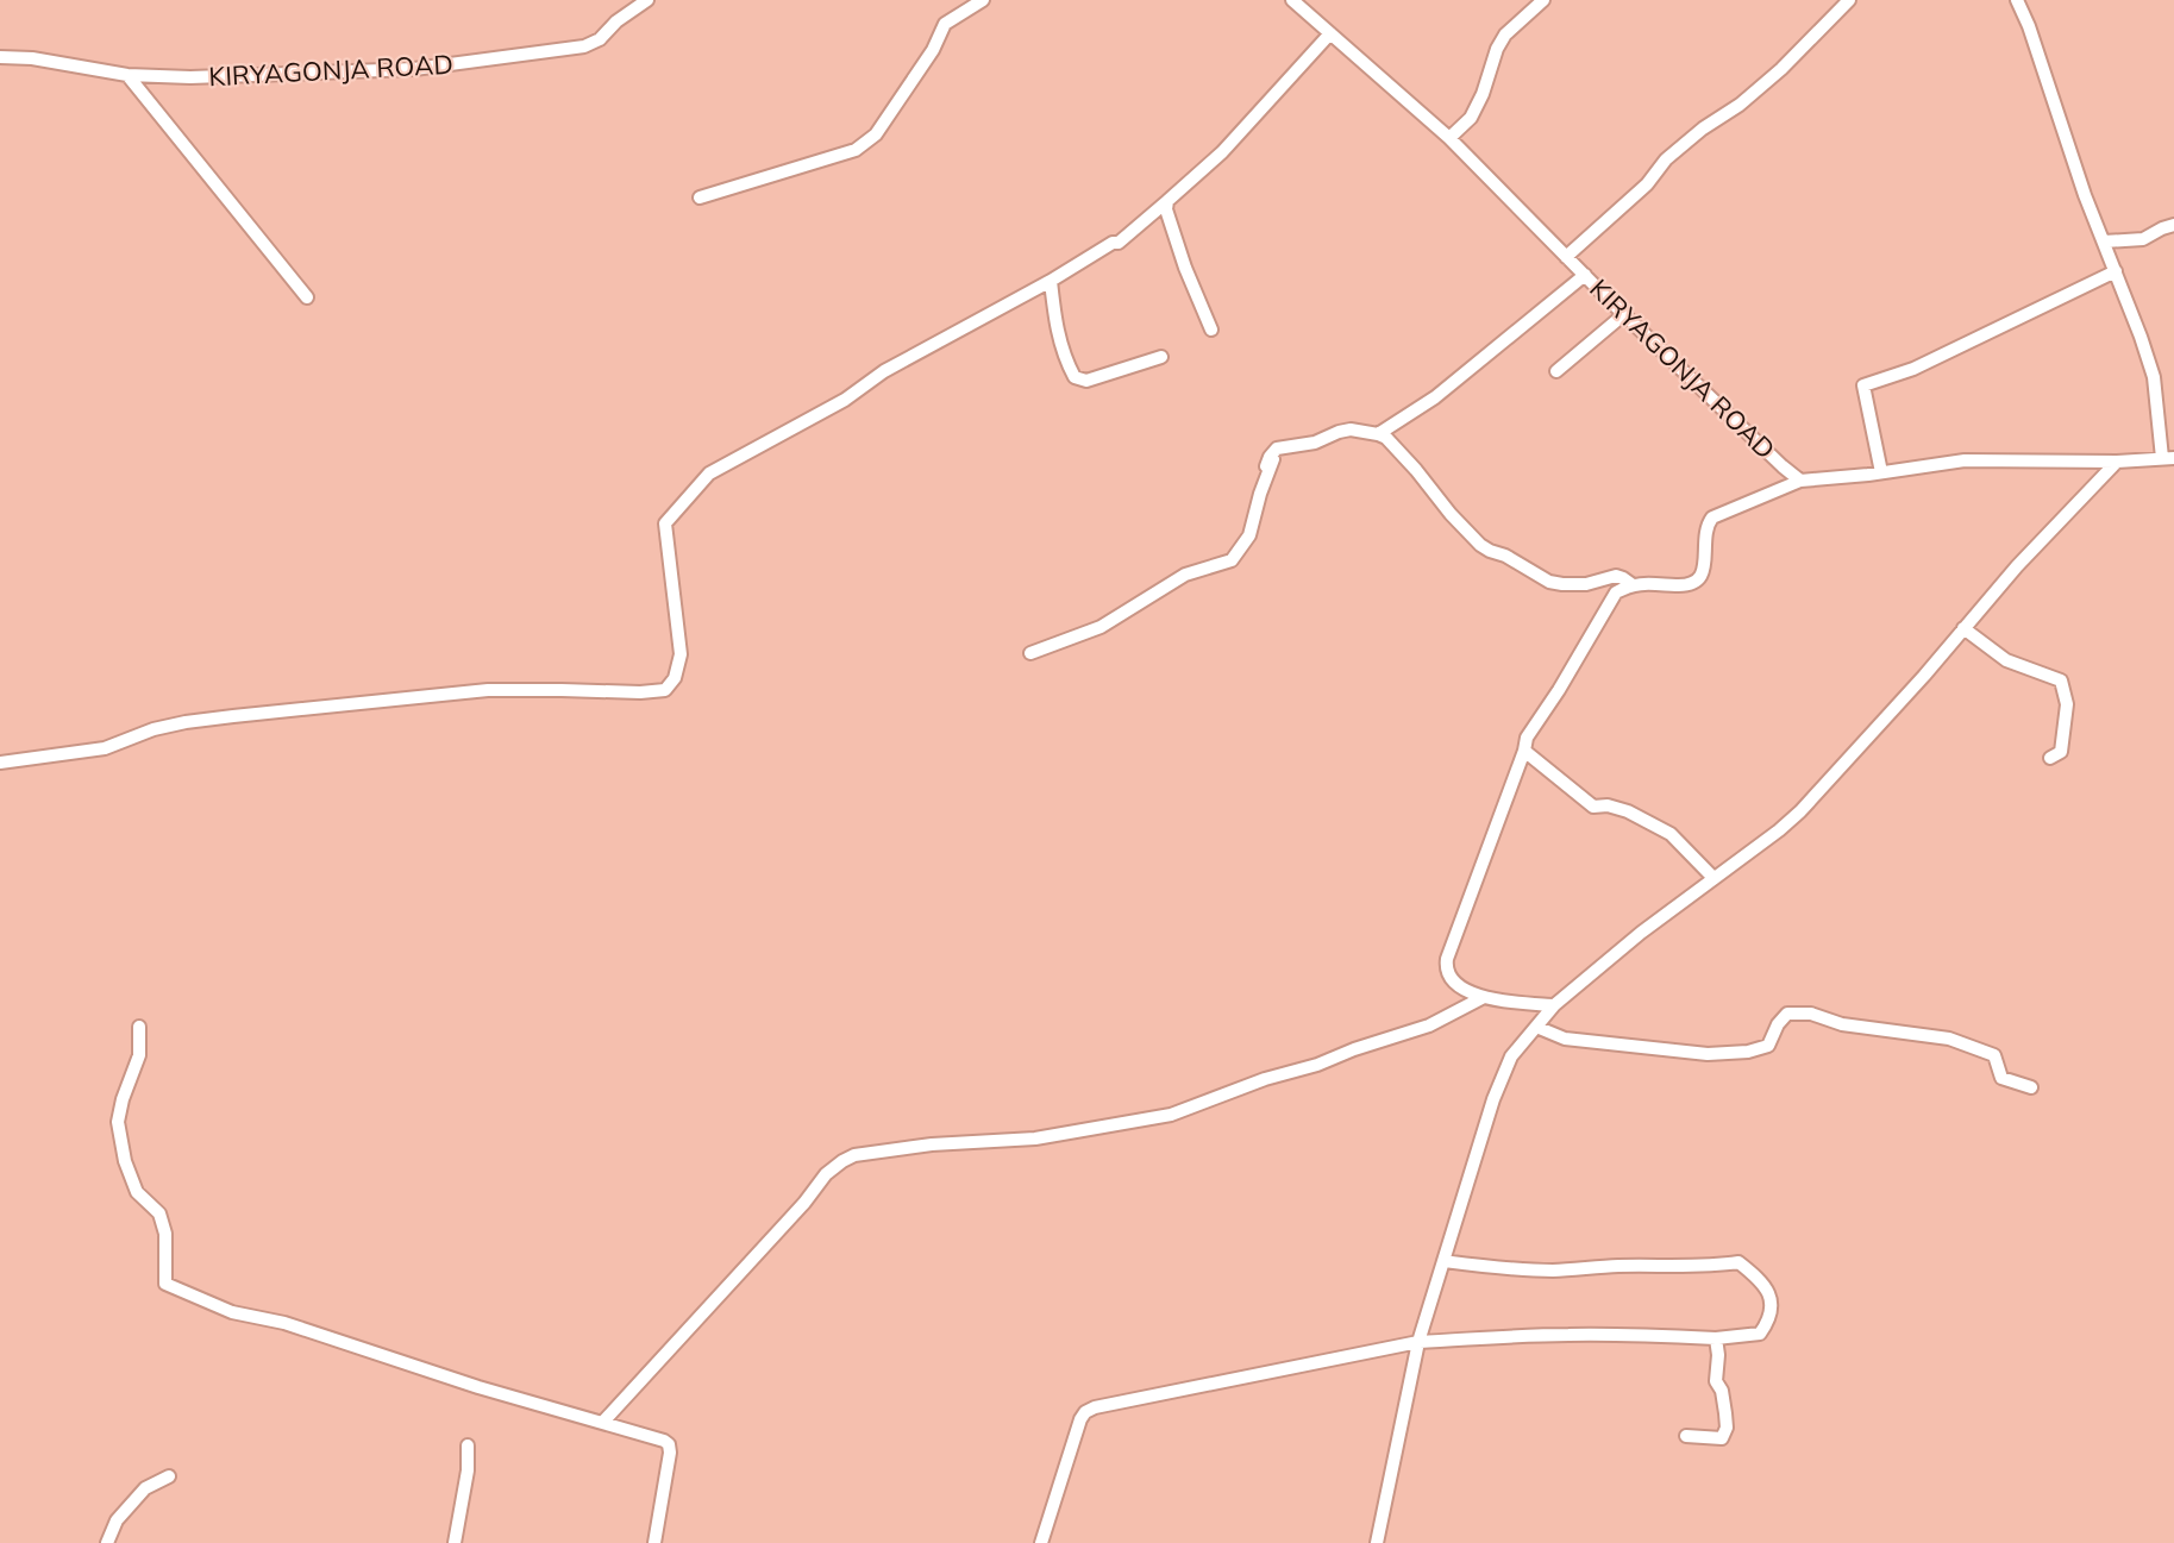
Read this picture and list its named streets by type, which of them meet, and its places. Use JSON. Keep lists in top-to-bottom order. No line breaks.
{"streets":{"street":["KIRYAGONJA ROAD"]}}
